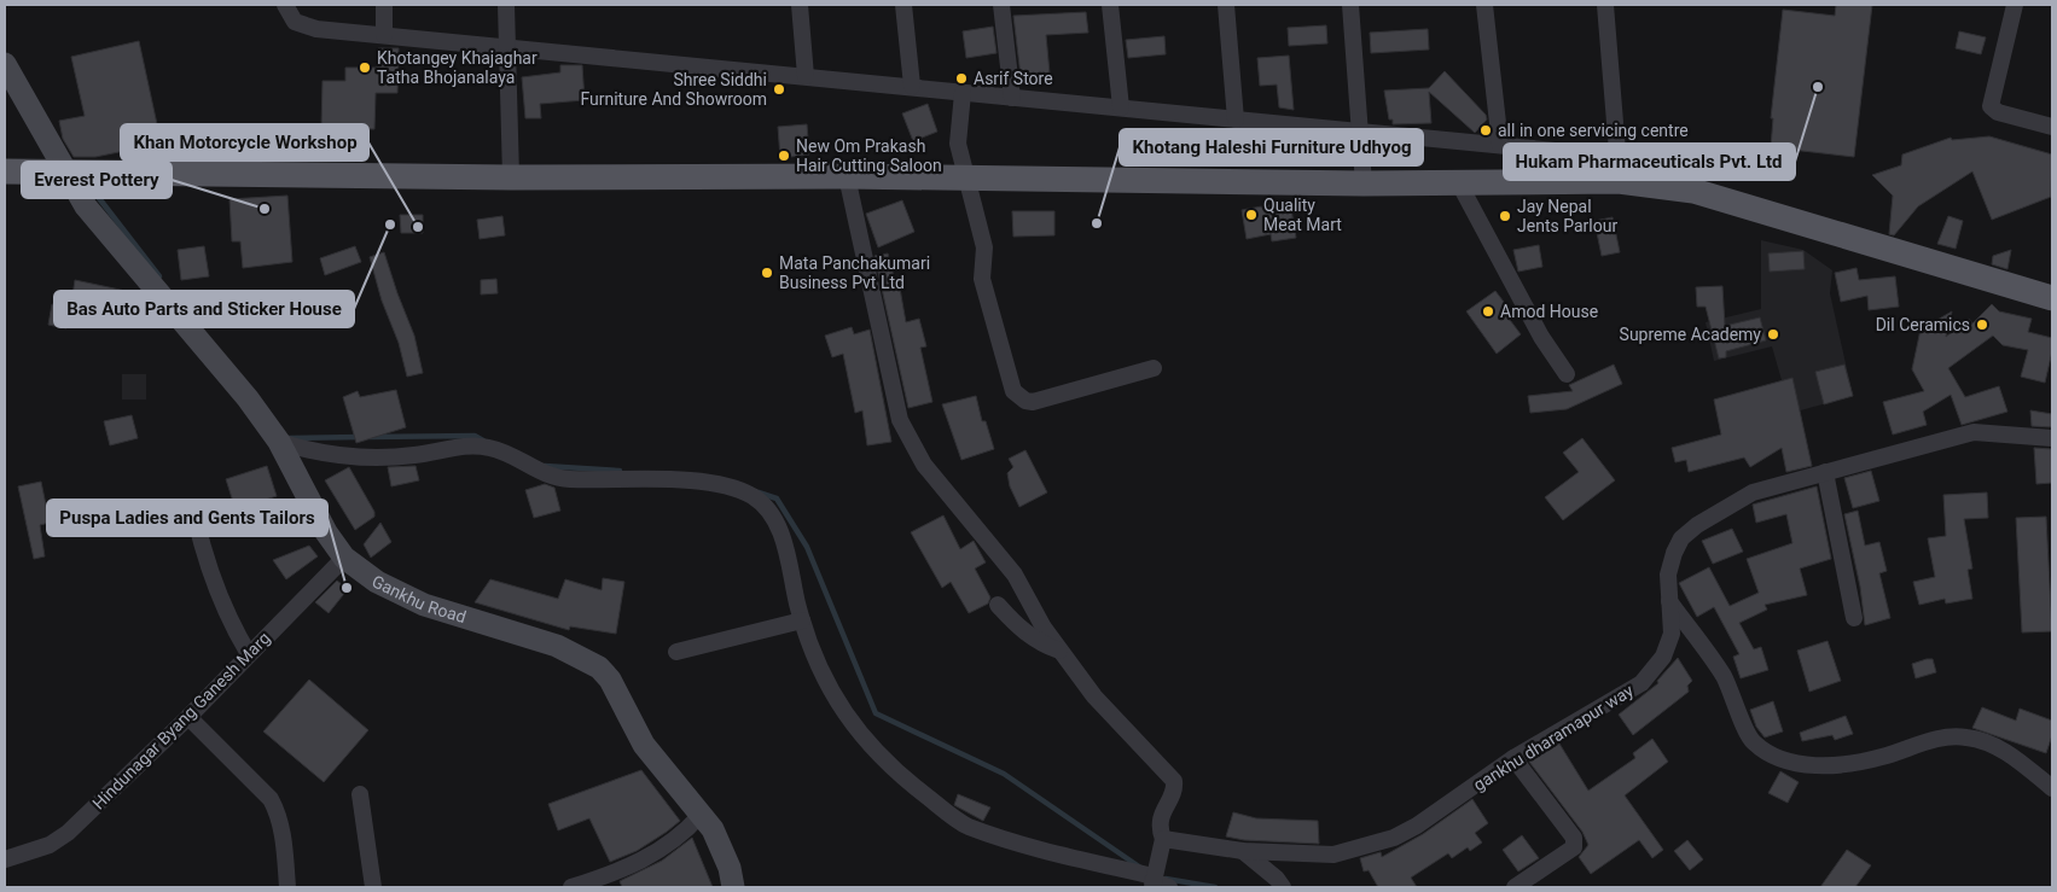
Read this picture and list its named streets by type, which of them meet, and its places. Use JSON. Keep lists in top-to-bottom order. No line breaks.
{"streets":{"main road":["Gankhu Road"],"street":["Hindunagar Byang Ganesh Marg","gankhu dharamapur way"]},"crossings":[["Gankhu Road","Hindunagar Byang Ganesh Marg"]],"places":["Khotangey Khajaghar Tatha Bhojanalaya","Asrif Store","Hukam Pharmaceuticals Pvt. Ltd","Shree Siddhi Furniture And Showroom","all in one servicing centre","New Om Prakash Hair Cutting Saloon","Everest Pottery","Quality Meat Mart","Jay Nepal Jents Parlour","Khotang Haleshi Furniture Udhyog","Bas Auto Parts and Sticker House","Khan Motorcycle Workshop","Mata Panchakumari Business Pvt Ltd","Amod House","Dil Ceramics","Supreme Academy","Puspa Ladies and Gents Tailors"]}
